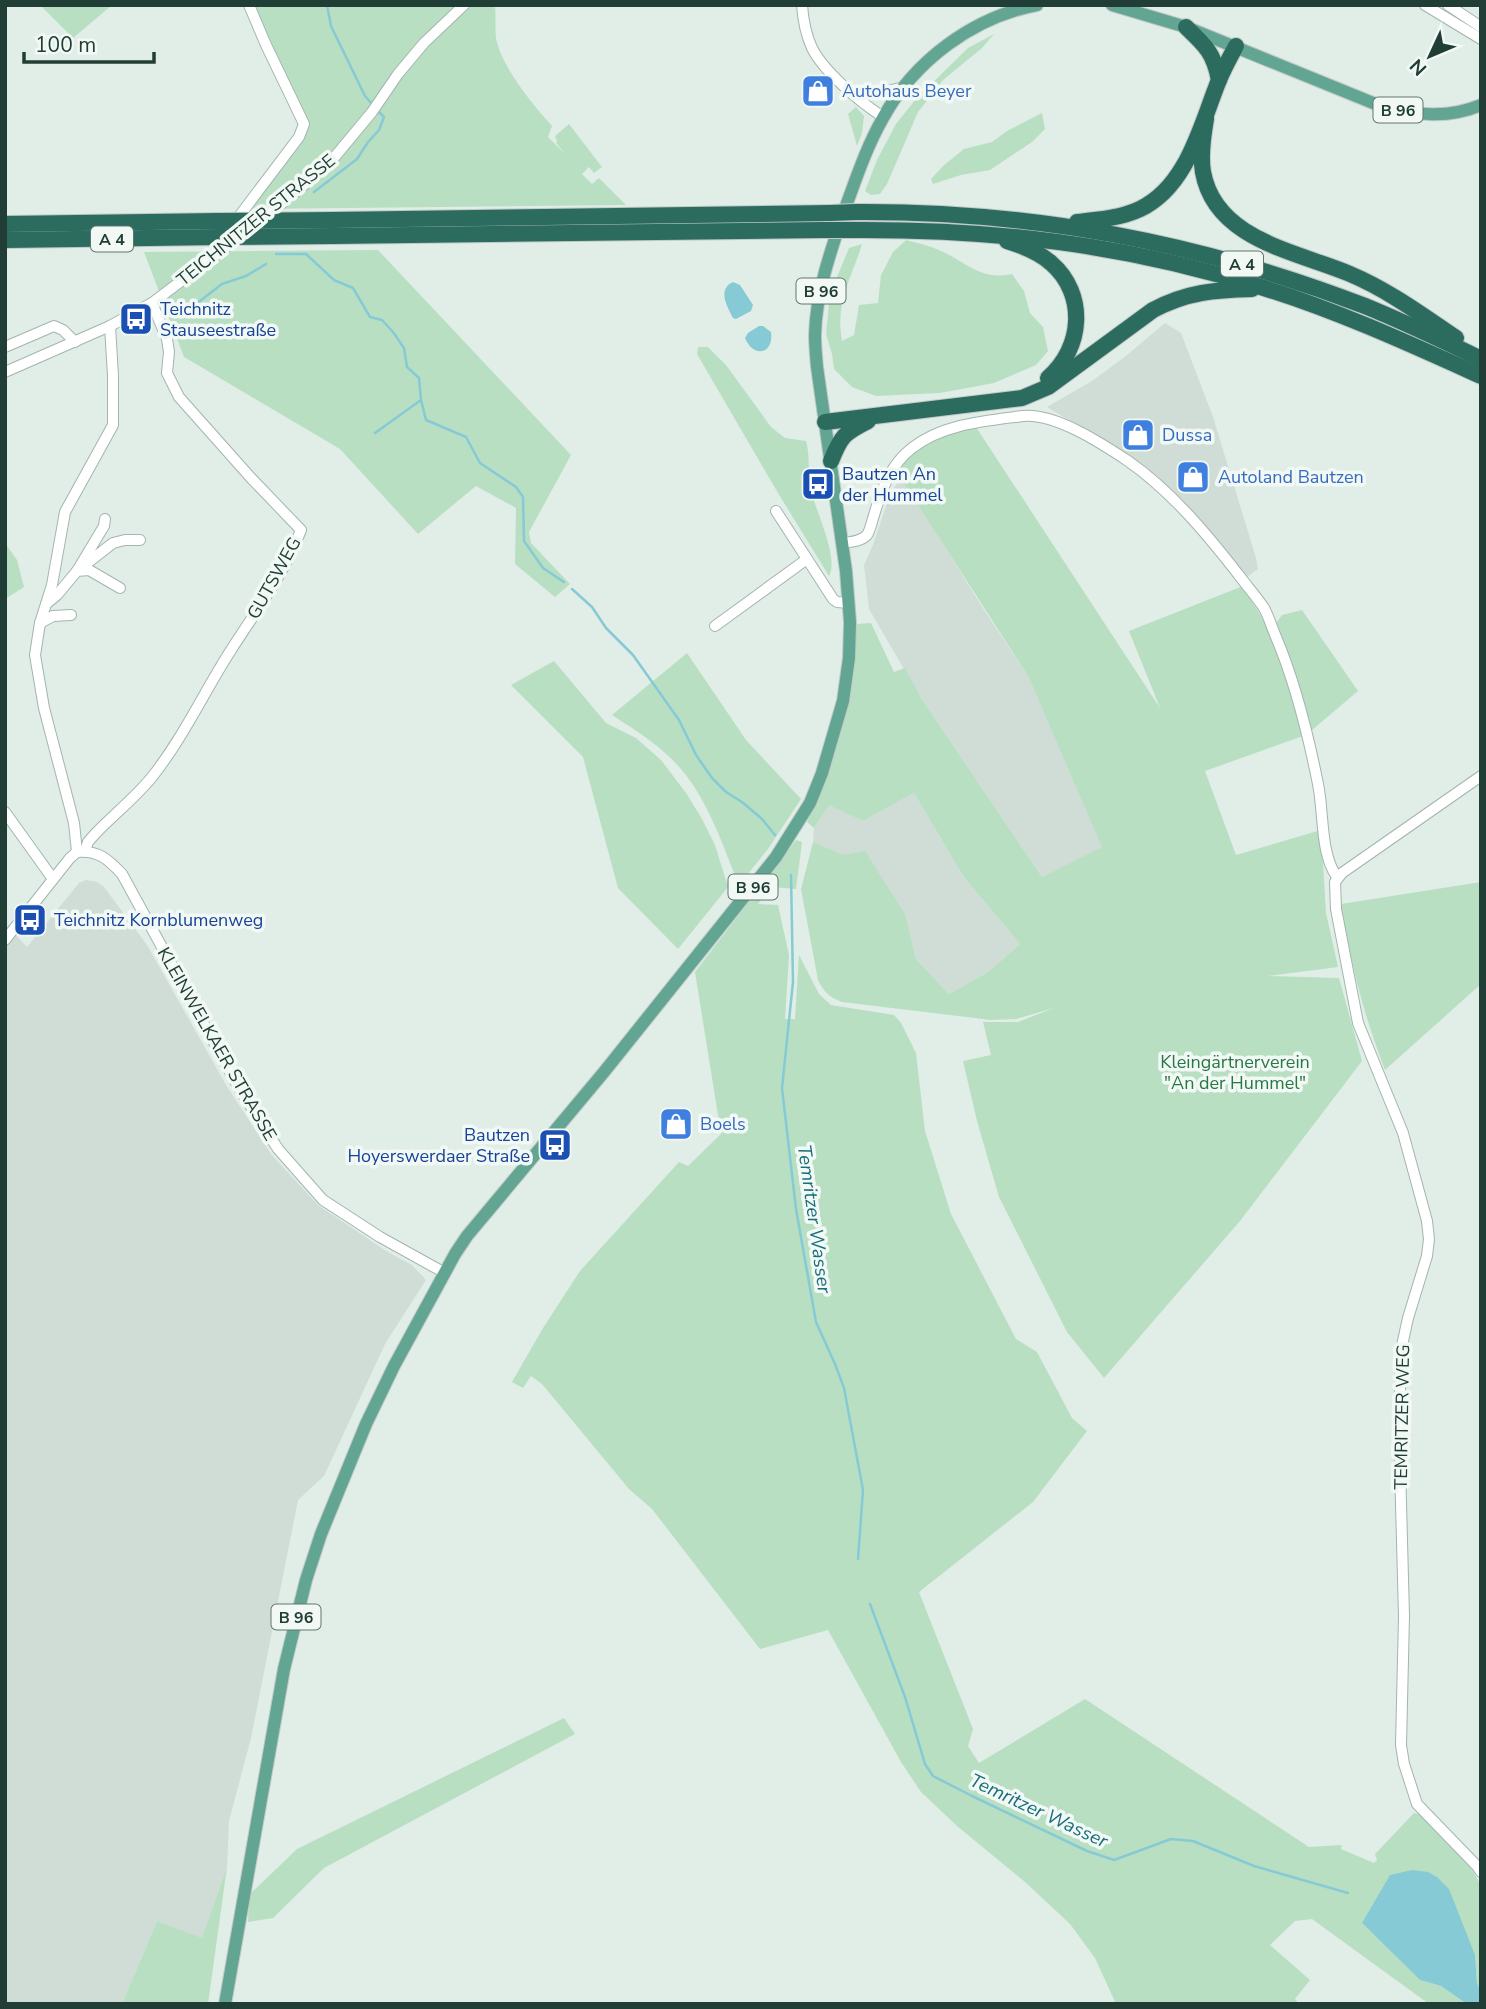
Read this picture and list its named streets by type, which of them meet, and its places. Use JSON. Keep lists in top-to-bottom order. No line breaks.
{"streets":{"highway":["A 4"],"main road":["B 96"],"street":["TEICHNITZER STRASSE","GUTSWEG","KLEINWELKAER STRASSE","TEMRITZER WEG"]},"crossings":[["B 96","KLEINWELKAER STRASSE"],["B 96","TEMRITZER WEG"],["TEICHNITZER STRASSE","GUTSWEG"],["GUTSWEG","KLEINWELKAER STRASSE"]],"water":["Temritzer Wasser"],"parks":["Kleingärtnerverein \"An der Hummel\""],"places":{"shop":["Autohaus Beyer","Dussa","Autoland Bautzen","Boels"],"bus stop":["Teichnitz Stauseestraße","Bautzen An der Hummel","Teichnitz Kornblumenweg","Bautzen Hoyerswerdaer Straße"]},"scale_bar":"100 m","north":"bottom left"}
